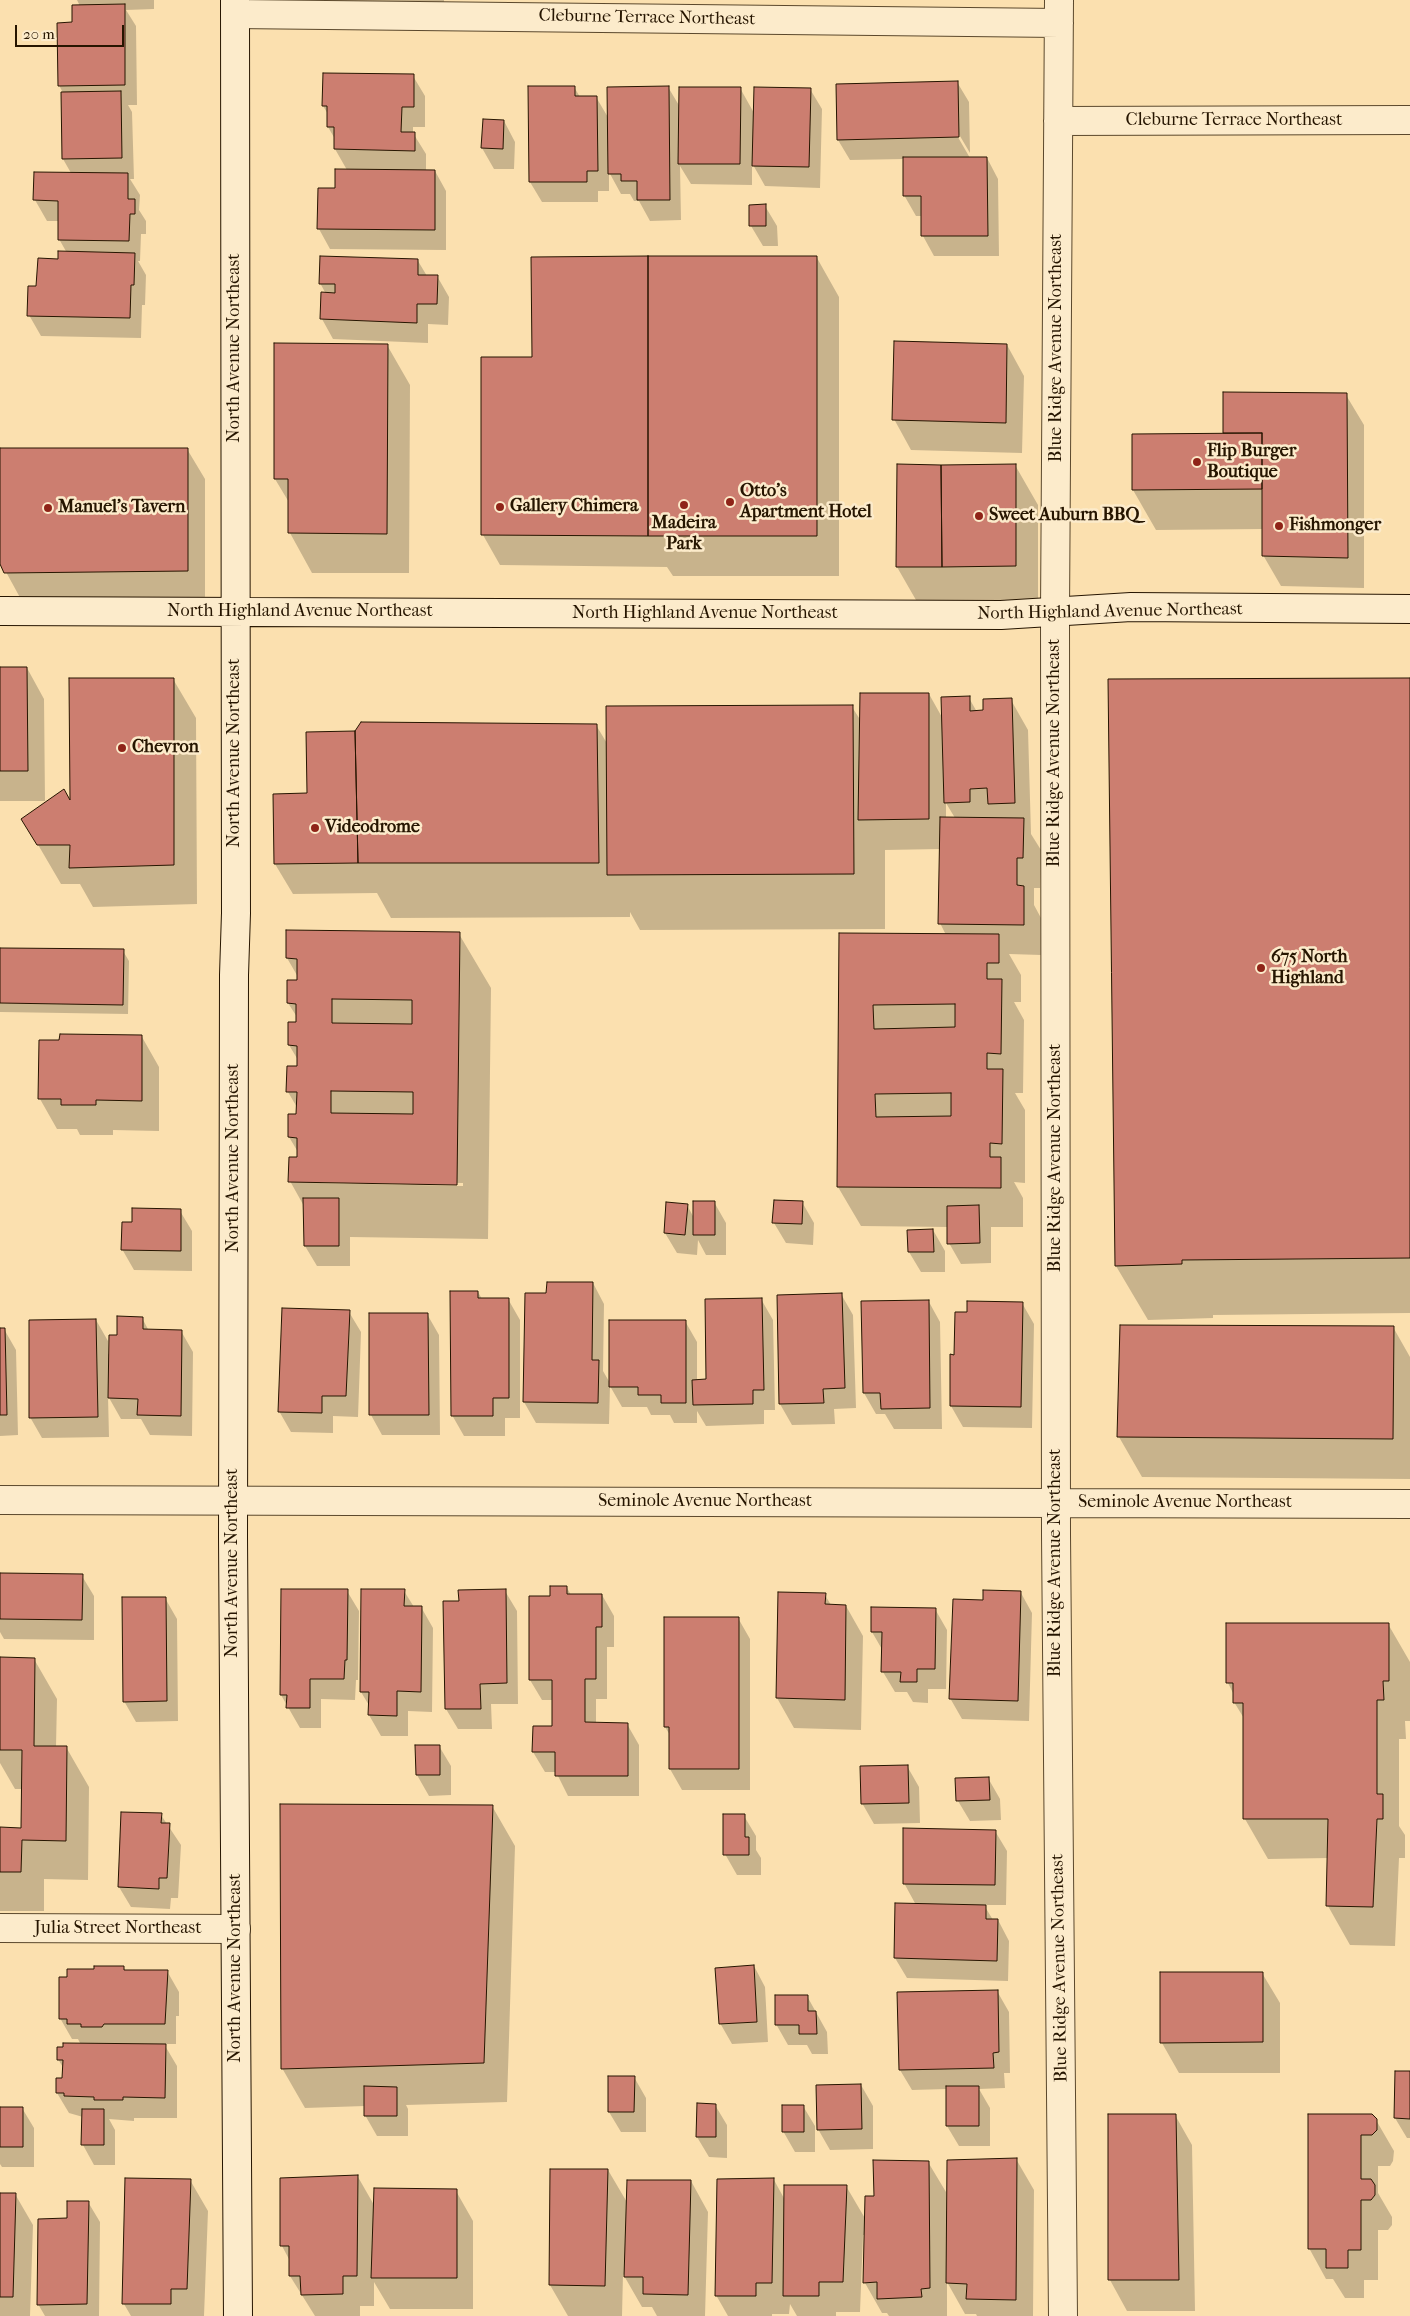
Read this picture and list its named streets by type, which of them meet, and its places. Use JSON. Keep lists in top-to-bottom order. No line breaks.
{"streets":{"street":["Cleburne Terrace Northeast","North Avenue Northeast","Blue Ridge Avenue Northeast","North Highland Avenue Northeast","Seminole Avenue Northeast","Julia Street Northeast"]},"crossings":[["Cleburne Terrace Northeast","North Avenue Northeast"],["Cleburne Terrace Northeast","Blue Ridge Avenue Northeast"],["North Avenue Northeast","North Highland Avenue Northeast"],["North Avenue Northeast","Seminole Avenue Northeast"],["North Avenue Northeast","Julia Street Northeast"],["Blue Ridge Avenue Northeast","North Highland Avenue Northeast"],["Blue Ridge Avenue Northeast","Seminole Avenue Northeast"]],"places":["Flip Burger Boutique","Otto's Apartment Hotel","Madeira Park","Gallery Chimera","Manuel's Tavern","Sweet Auburn BBQ","Fishmonger","Chevron","Videodrome","675 North Highland"],"scale_bar":"20 m"}
